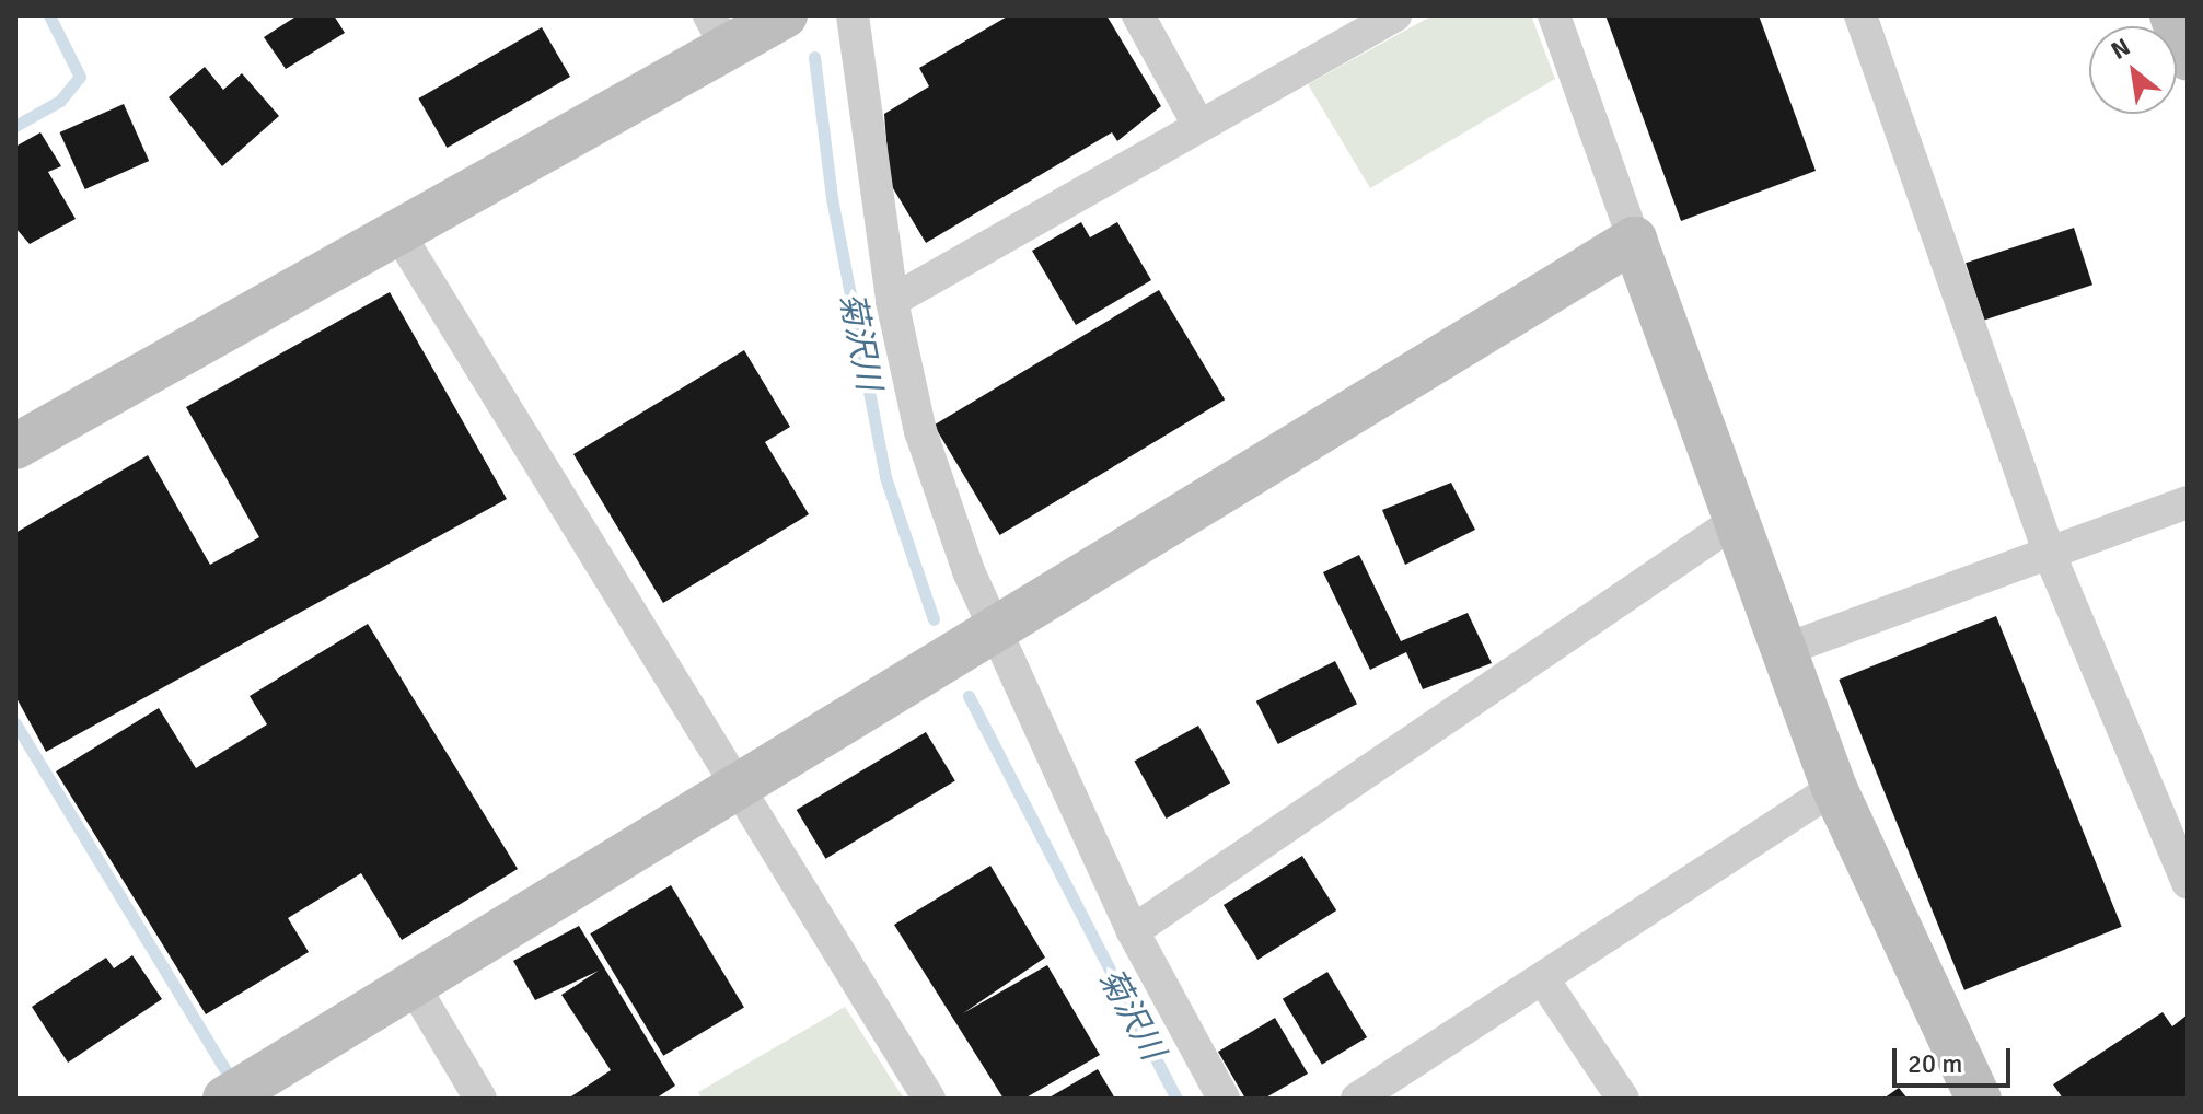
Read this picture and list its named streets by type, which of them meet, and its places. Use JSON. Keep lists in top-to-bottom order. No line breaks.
{"water":["菊沢川"],"scale_bar":"20 m","north":"top left"}
